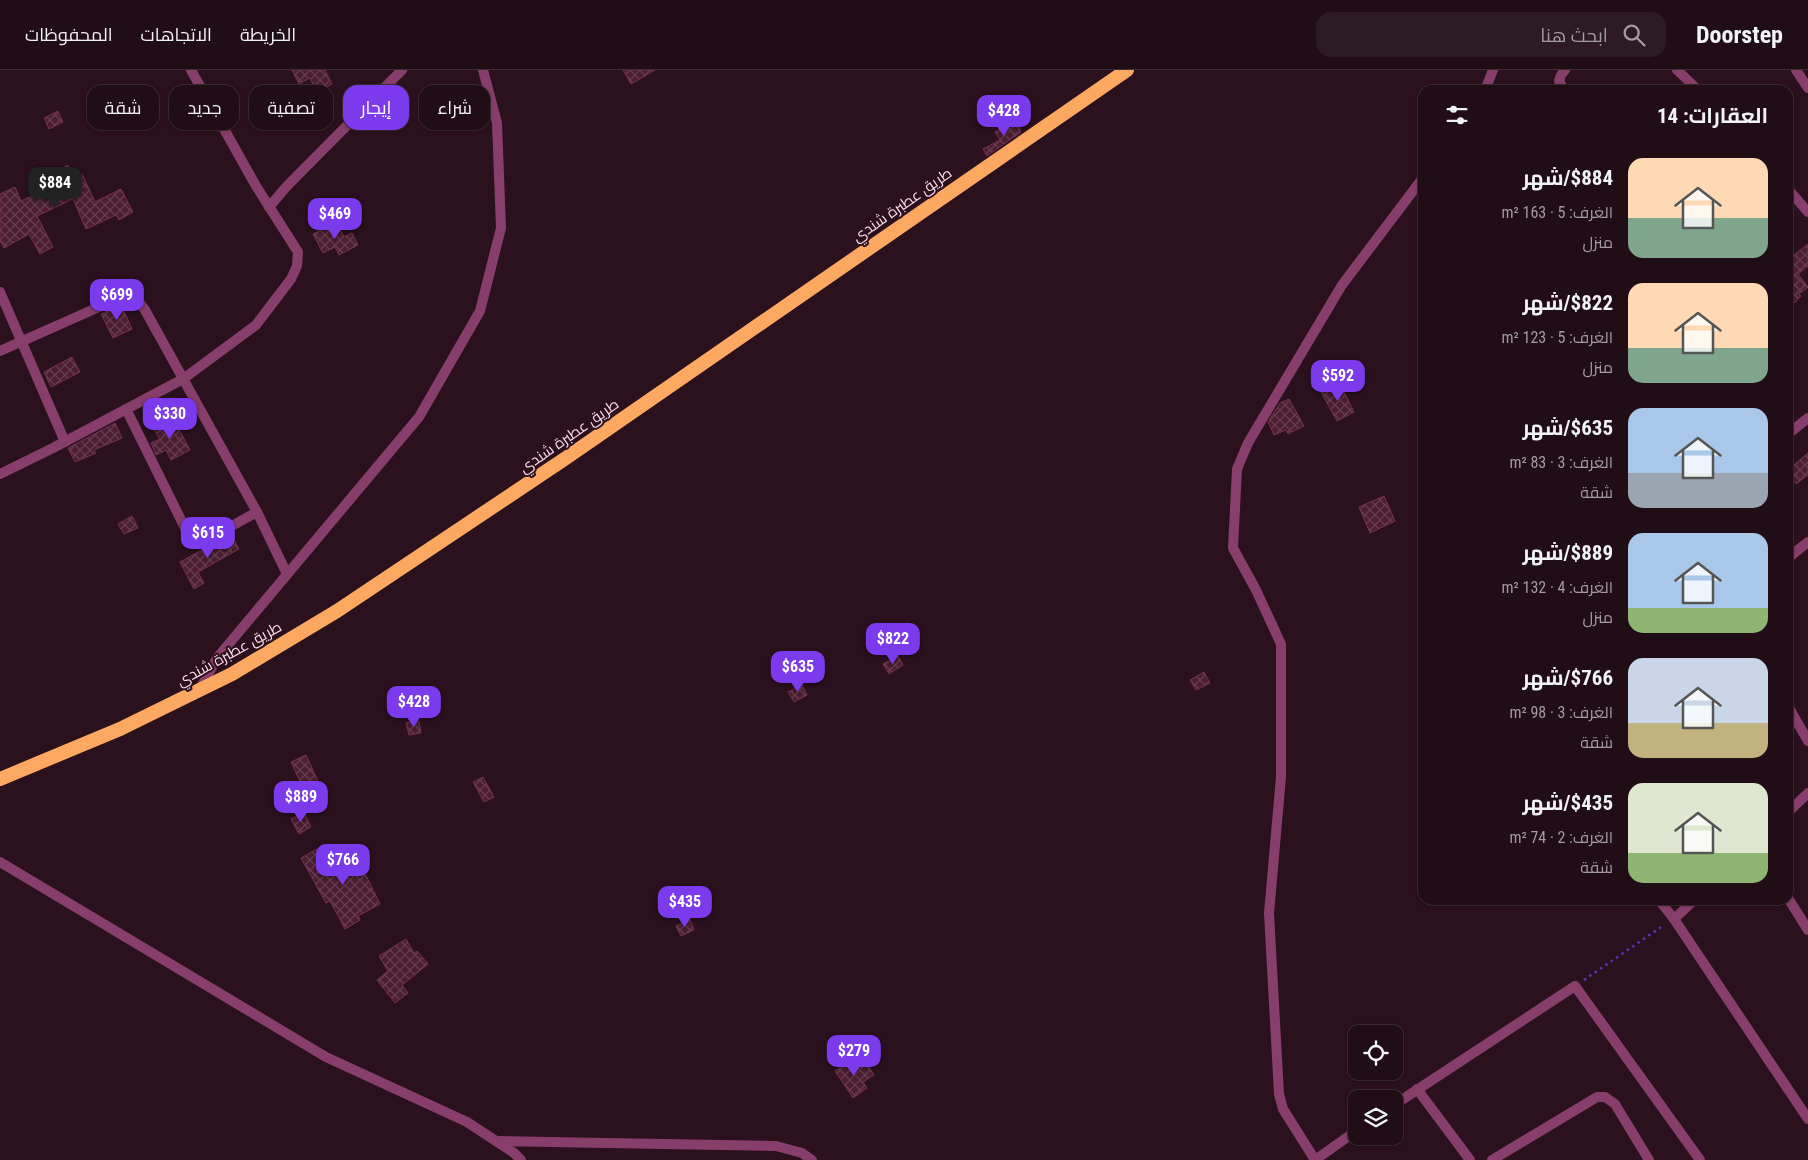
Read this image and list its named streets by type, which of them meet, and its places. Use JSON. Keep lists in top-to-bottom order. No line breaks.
{"streets":{"highway":["طريق عطبرة شندي"]},"page":{"header":"Doorstep","search":"ابحث هنا","nav":["الخريطة","الاتجاهات","المحفوظات"],"chip":["شراء","إيجار","تصفية","جديد","شقة"],"heading":"العقارات: 14","price":["$428","$884","$469","$699","$592","$330","$615","$822","$635","$428","$889","$766","$435","$279"],"list":[{"name":"$884/شهر","note":"الغرف: 5 · 163 m² · منزل"},{"name":"$822/شهر","note":"الغرف: 5 · 123 m² · منزل"},{"name":"$635/شهر","note":"الغرف: 3 · 83 m² · شقة"},{"name":"$889/شهر","note":"الغرف: 4 · 132 m² · منزل"},{"name":"$766/شهر","note":"الغرف: 3 · 98 m² · شقة"},{"name":"$435/شهر","note":"الغرف: 2 · 74 m² · شقة"}]}}
